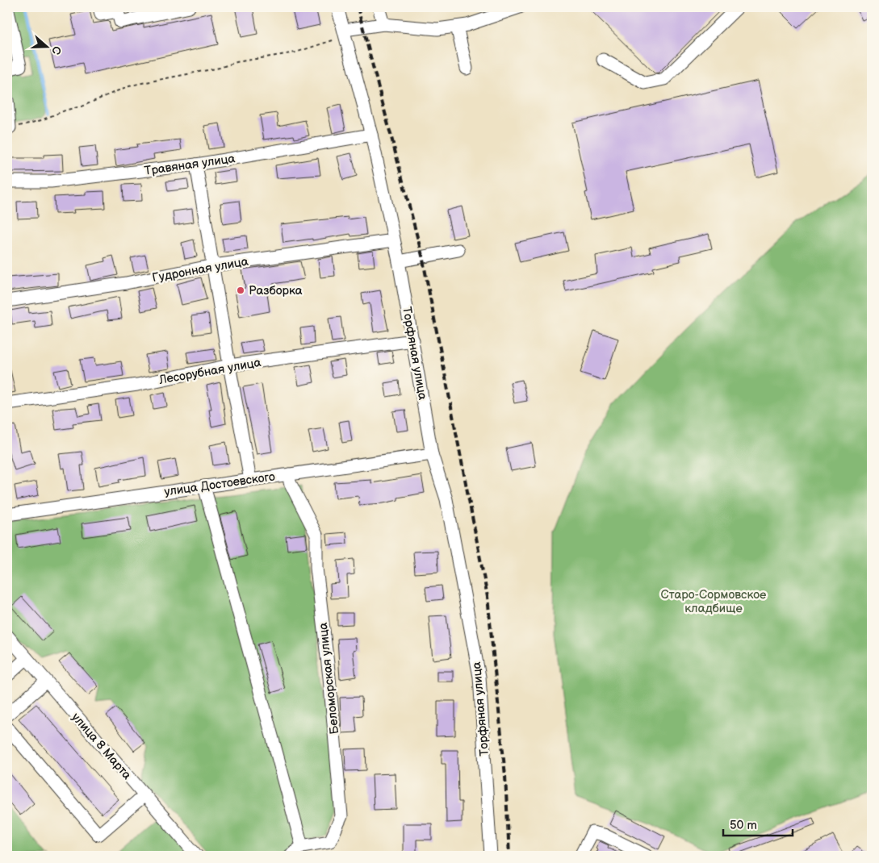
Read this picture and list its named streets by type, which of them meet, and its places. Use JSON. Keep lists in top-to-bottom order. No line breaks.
{"streets":{"street":["Травяная улица","Гудронная улица","Торфяная улица","Лесорубная улица","улица Достоевского","Беломорская улица","улица 8 Марта"]},"crossings":[["Травяная улица","Торфяная улица"],["Гудронная улица","Торфяная улица"],["Торфяная улица","Лесорубная улица"],["Торфяная улица","улица Достоевского"],["улица Достоевского","Беломорская улица"]],"parks":["Старо-Сормовское кладбище"],"places":["Разборка"],"scale_bar":"50 m","north":"right"}
